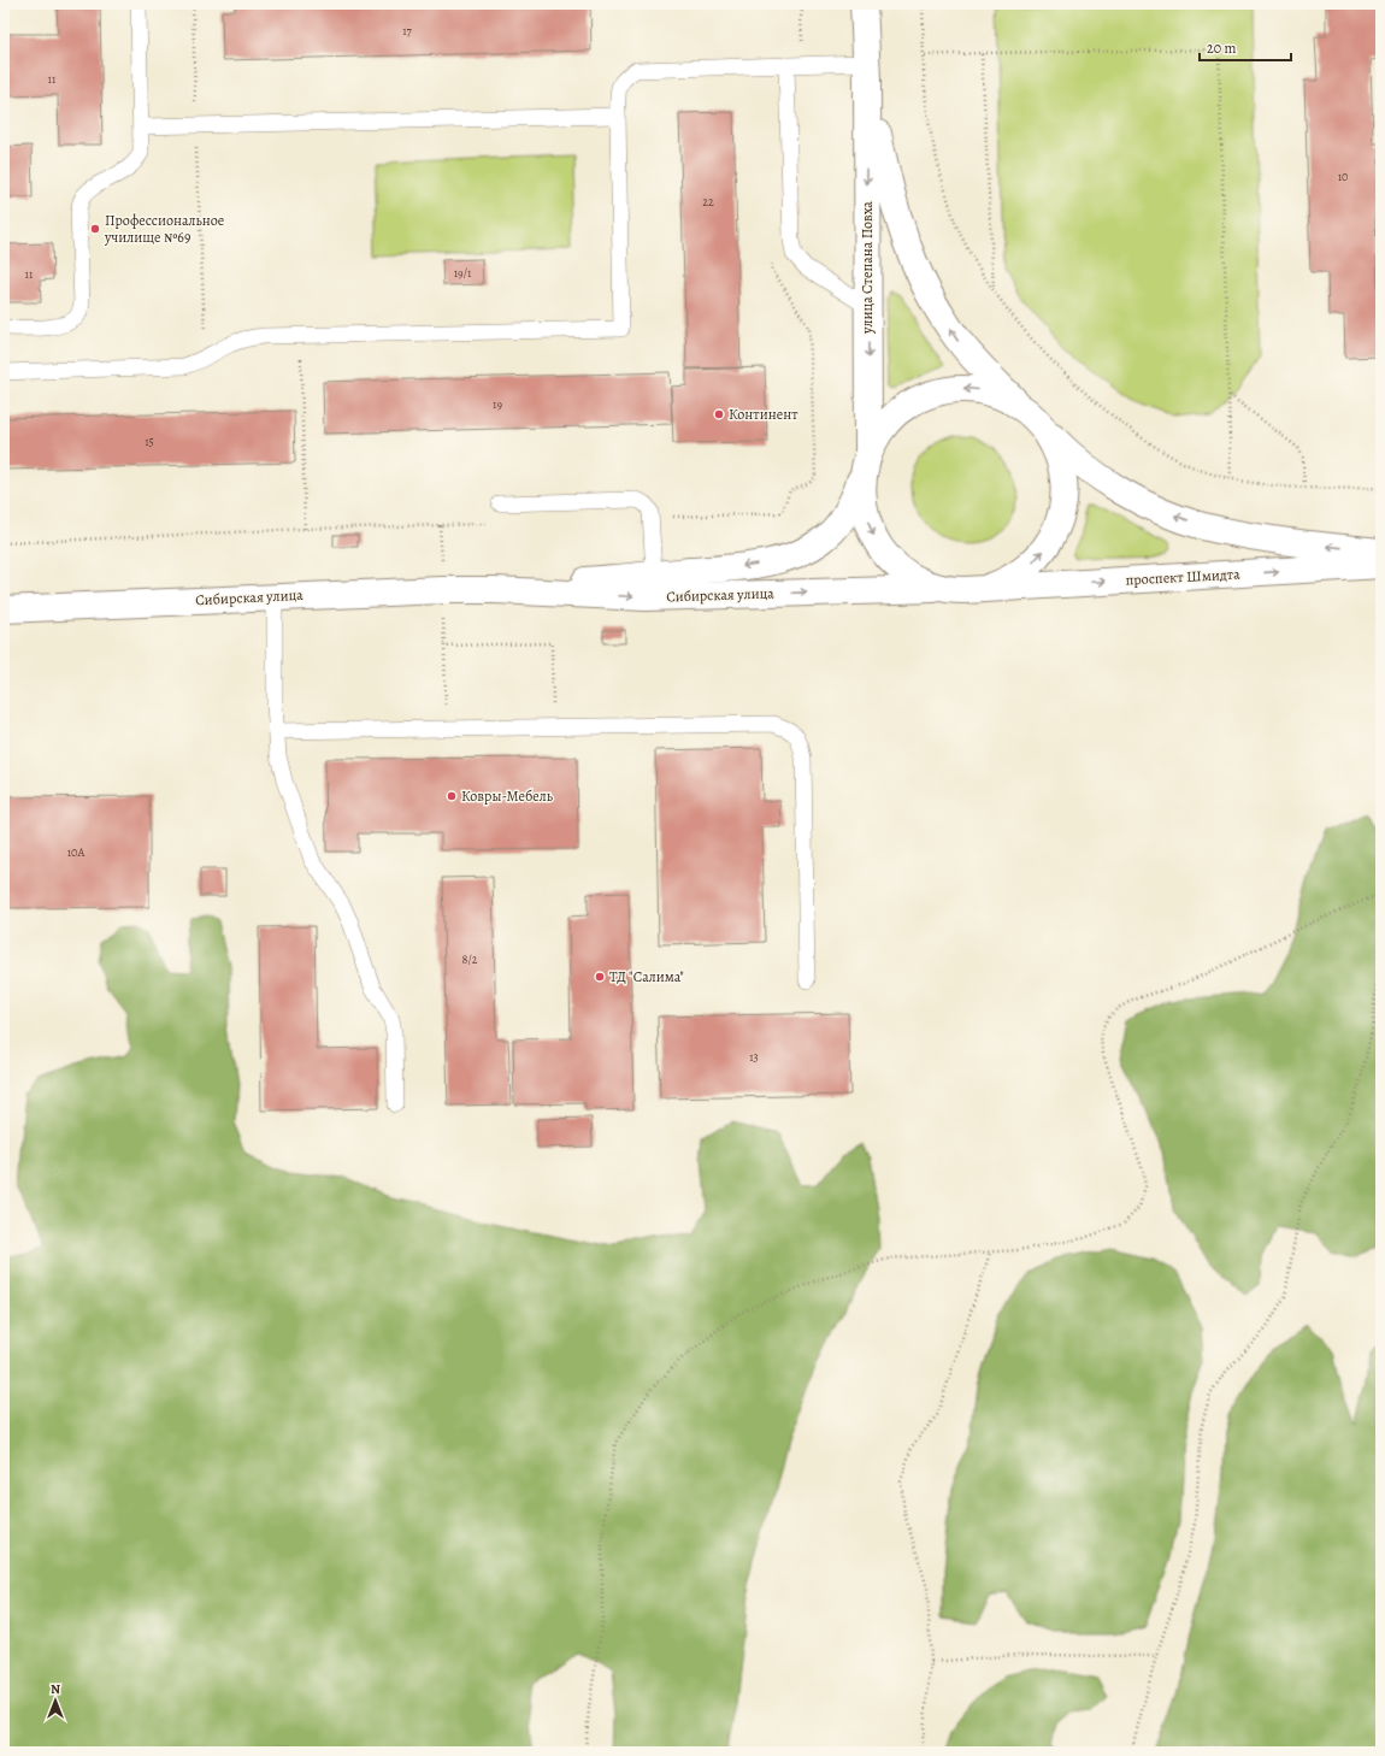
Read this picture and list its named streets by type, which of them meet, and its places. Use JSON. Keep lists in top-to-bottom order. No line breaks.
{"streets":{"street":["улица Степана Повха","проспект Шмидта","Сибирская улица"]},"crossings":[["улица Степана Повха","Сибирская улица"],["проспект Шмидта","Сибирская улица"]],"one_way":["проспект Шмидта"],"places":["Профессиональное училище №69","Континент","Ковры-Мебель","ТД \"Салима\""],"house_numbers":["17","11","10","22","19/1","11","19","15","10А","8/2","13"],"scale_bar":"20 m","north":"top"}
